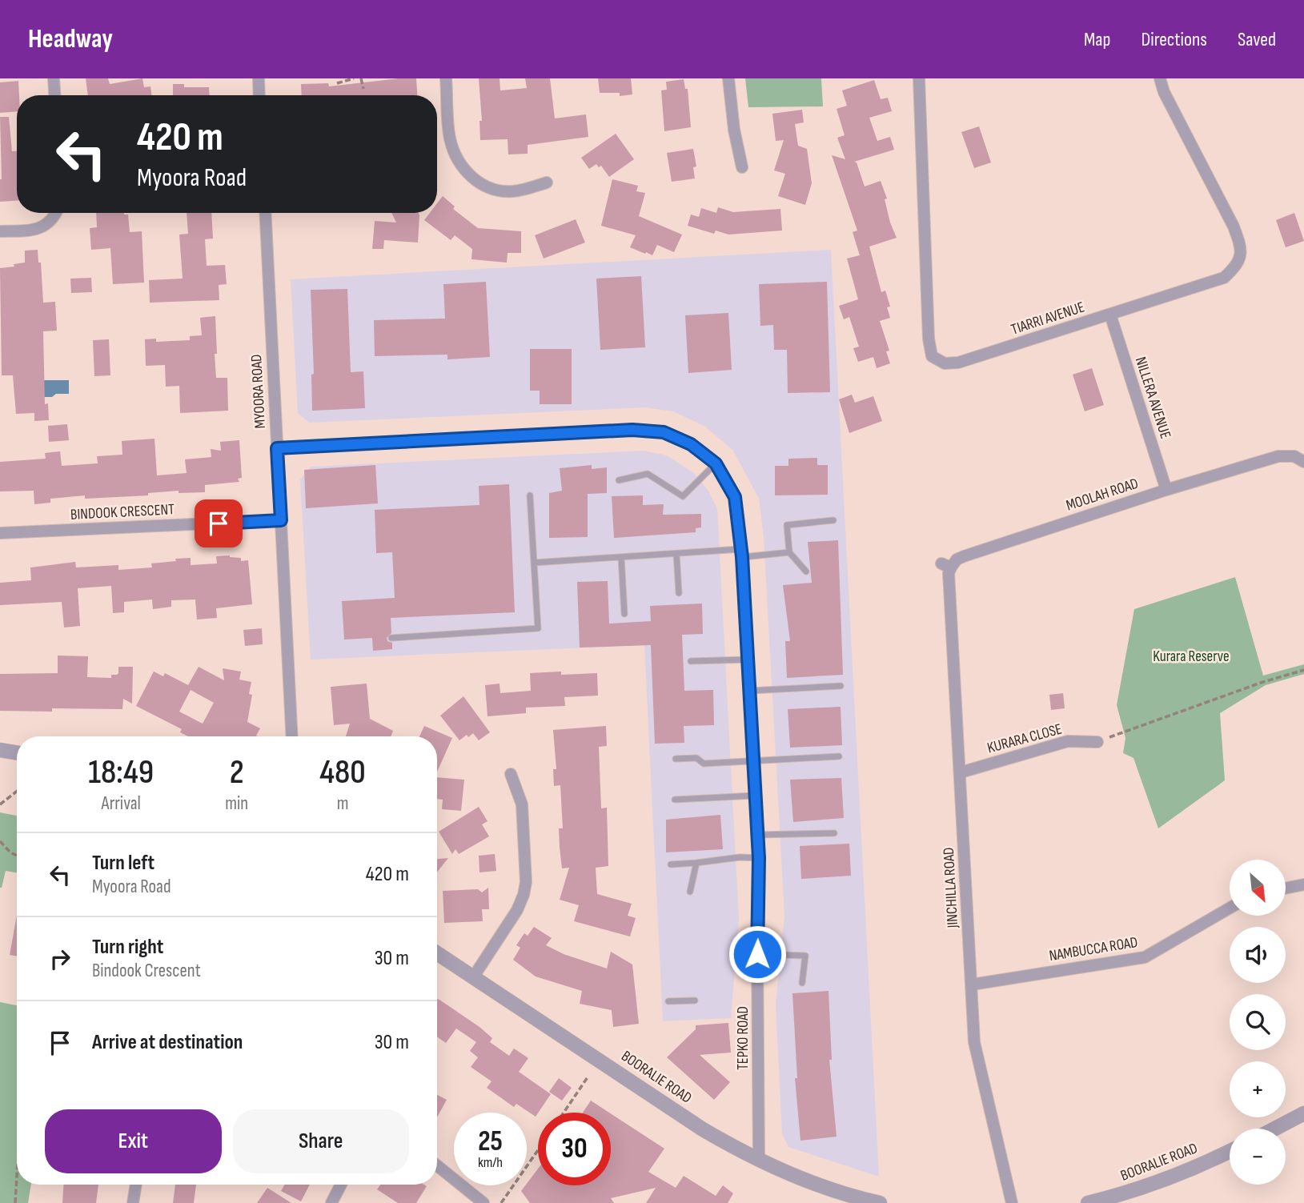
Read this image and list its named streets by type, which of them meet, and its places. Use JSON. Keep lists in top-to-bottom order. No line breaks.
{"streets":{"street":["TIARRI AVENUE","MYOORA ROAD","NILLERA AVENUE","MOOLAH ROAD","BINDOOK CRESCENT","KURARA CLOSE","JINCHILLA ROAD","NAMBUCCA ROAD","TEPKO ROAD","BOORALIE ROAD"]},"crossings":[["TIARRI AVENUE","NILLERA AVENUE"],["MYOORA ROAD","BINDOOK CRESCENT"],["MYOORA ROAD","TEPKO ROAD"],["NILLERA AVENUE","MOOLAH ROAD"],["MOOLAH ROAD","JINCHILLA ROAD"],["KURARA CLOSE","JINCHILLA ROAD"],["JINCHILLA ROAD","NAMBUCCA ROAD"],["TEPKO ROAD","BOORALIE ROAD"]],"parks":["Kurara Reserve"],"north":"bottom right","page":{"header":"Headway","nav":["Map","Directions","Saved"],"turn":["420 m","Myoora Road"],"eta":["18:49","Arrival","2","min","480","m"],"list":[{"name":"Turn left","note":"Myoora Road","value":"420 m"},{"name":"Turn right","note":"Bindook Crescent","value":"30 m"},{"name":"Arrive at destination","value":"30 m"}],"map_buttons":["+","−"],"buttons":["Exit","Share"],"speed":"25 km/h","limit":"30"}}
